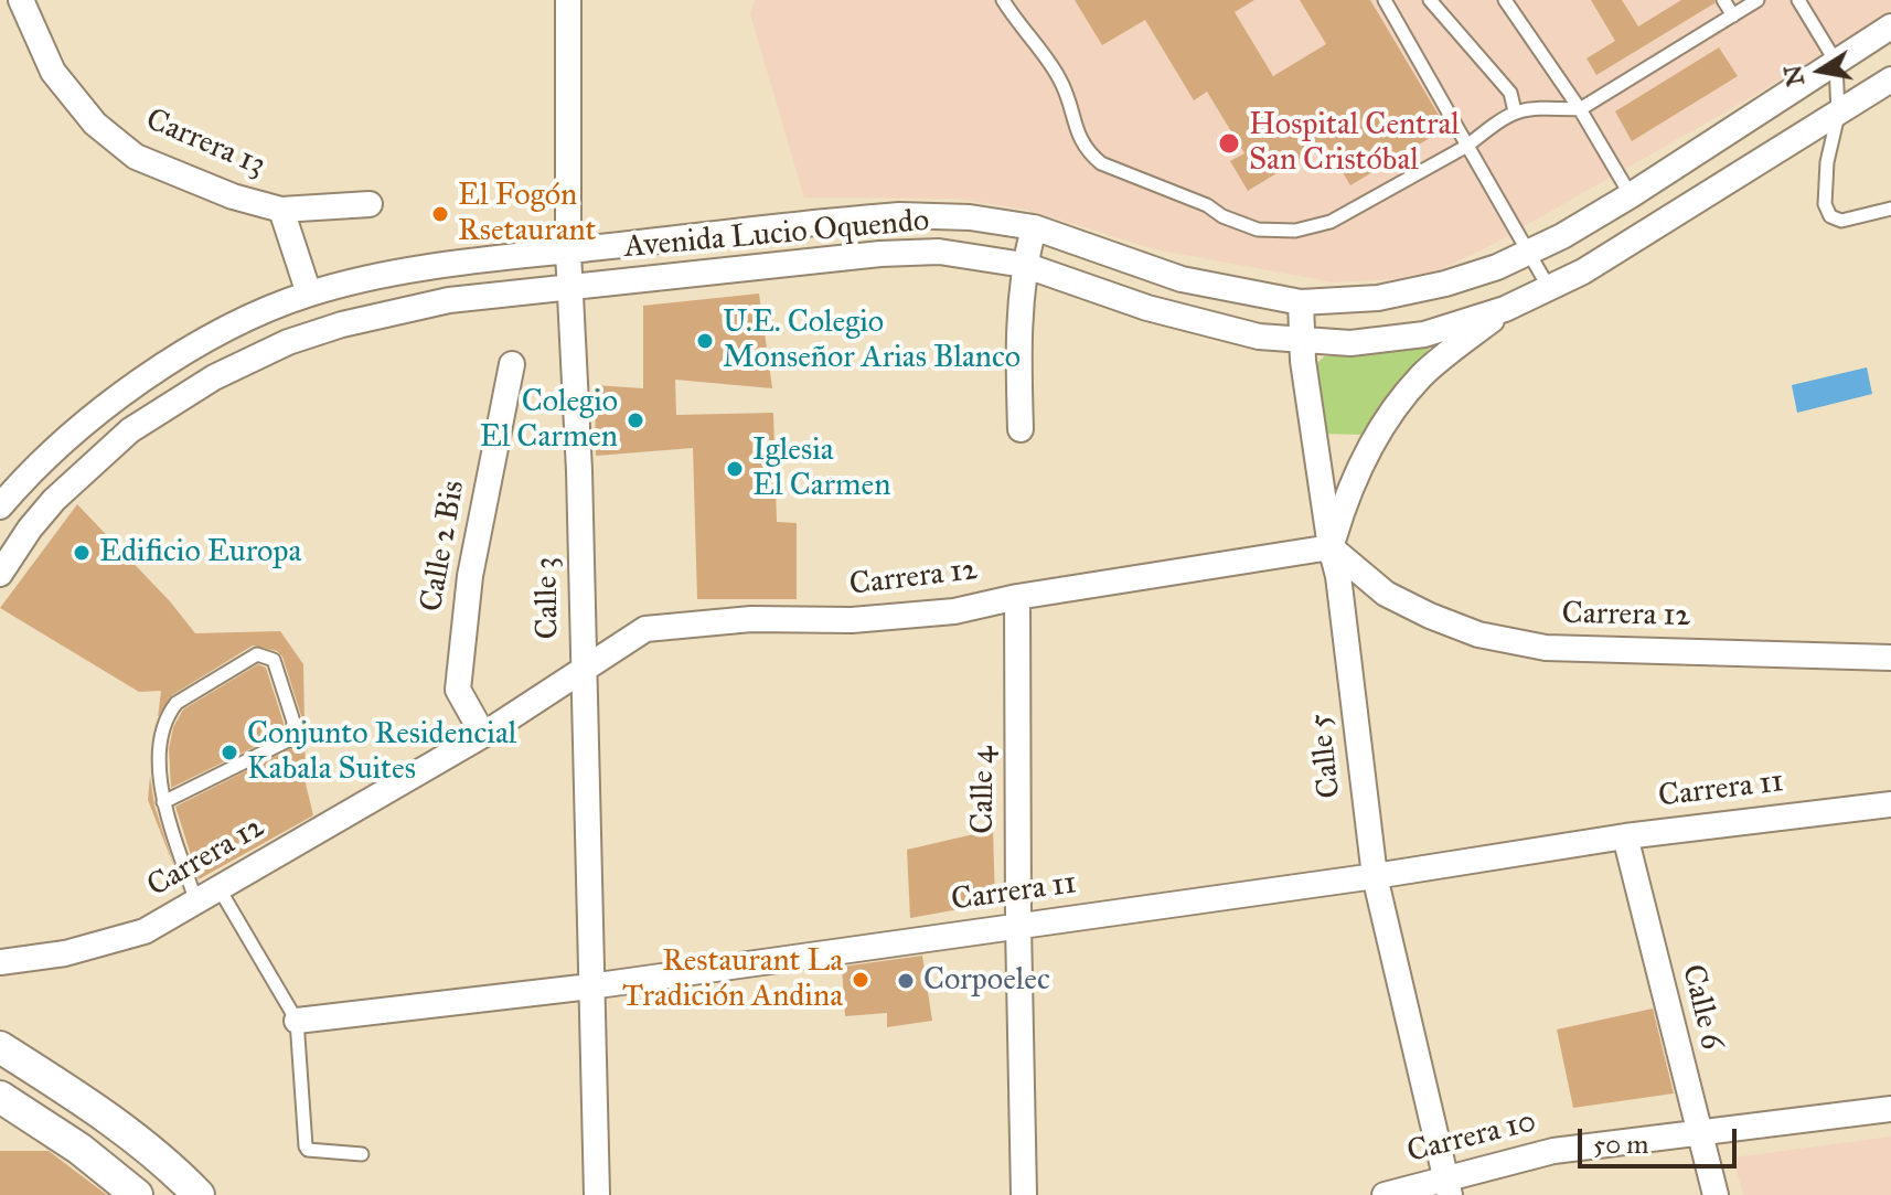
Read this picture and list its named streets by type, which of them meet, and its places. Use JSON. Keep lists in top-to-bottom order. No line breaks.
{"streets":{"street":["Carrera 13","Avenida Lucio Oquendo","Calle 2 Bis","Carrera 12","Calle 3","Calle 5","Calle 4","Carrera 11","Calle 6","Carrera 10"]},"crossings":[["Carrera 13","Avenida Lucio Oquendo"],["Avenida Lucio Oquendo","Calle 3"],["Avenida Lucio Oquendo","Calle 5"],["Calle 2 Bis","Carrera 12"],["Carrera 12","Calle 3"],["Carrera 12","Calle 5"],["Carrera 12","Calle 4"],["Calle 3","Carrera 11"],["Calle 5","Carrera 11"],["Calle 5","Carrera 10"],["Calle 4","Carrera 11"],["Carrera 11","Calle 6"],["Calle 6","Carrera 10"]],"places":["Hospital Central San Cristóbal","El Fogón Rsetaurant","U.E. Colegio Monseñor Arias Blanco","Colegio El Carmen","Iglesia El Carmen","Edificio Europa","Conjunto Residencial Kabala Suites","Restaurant La Tradición Andina","Corpoelec"],"scale_bar":"50 m","north":"left"}
